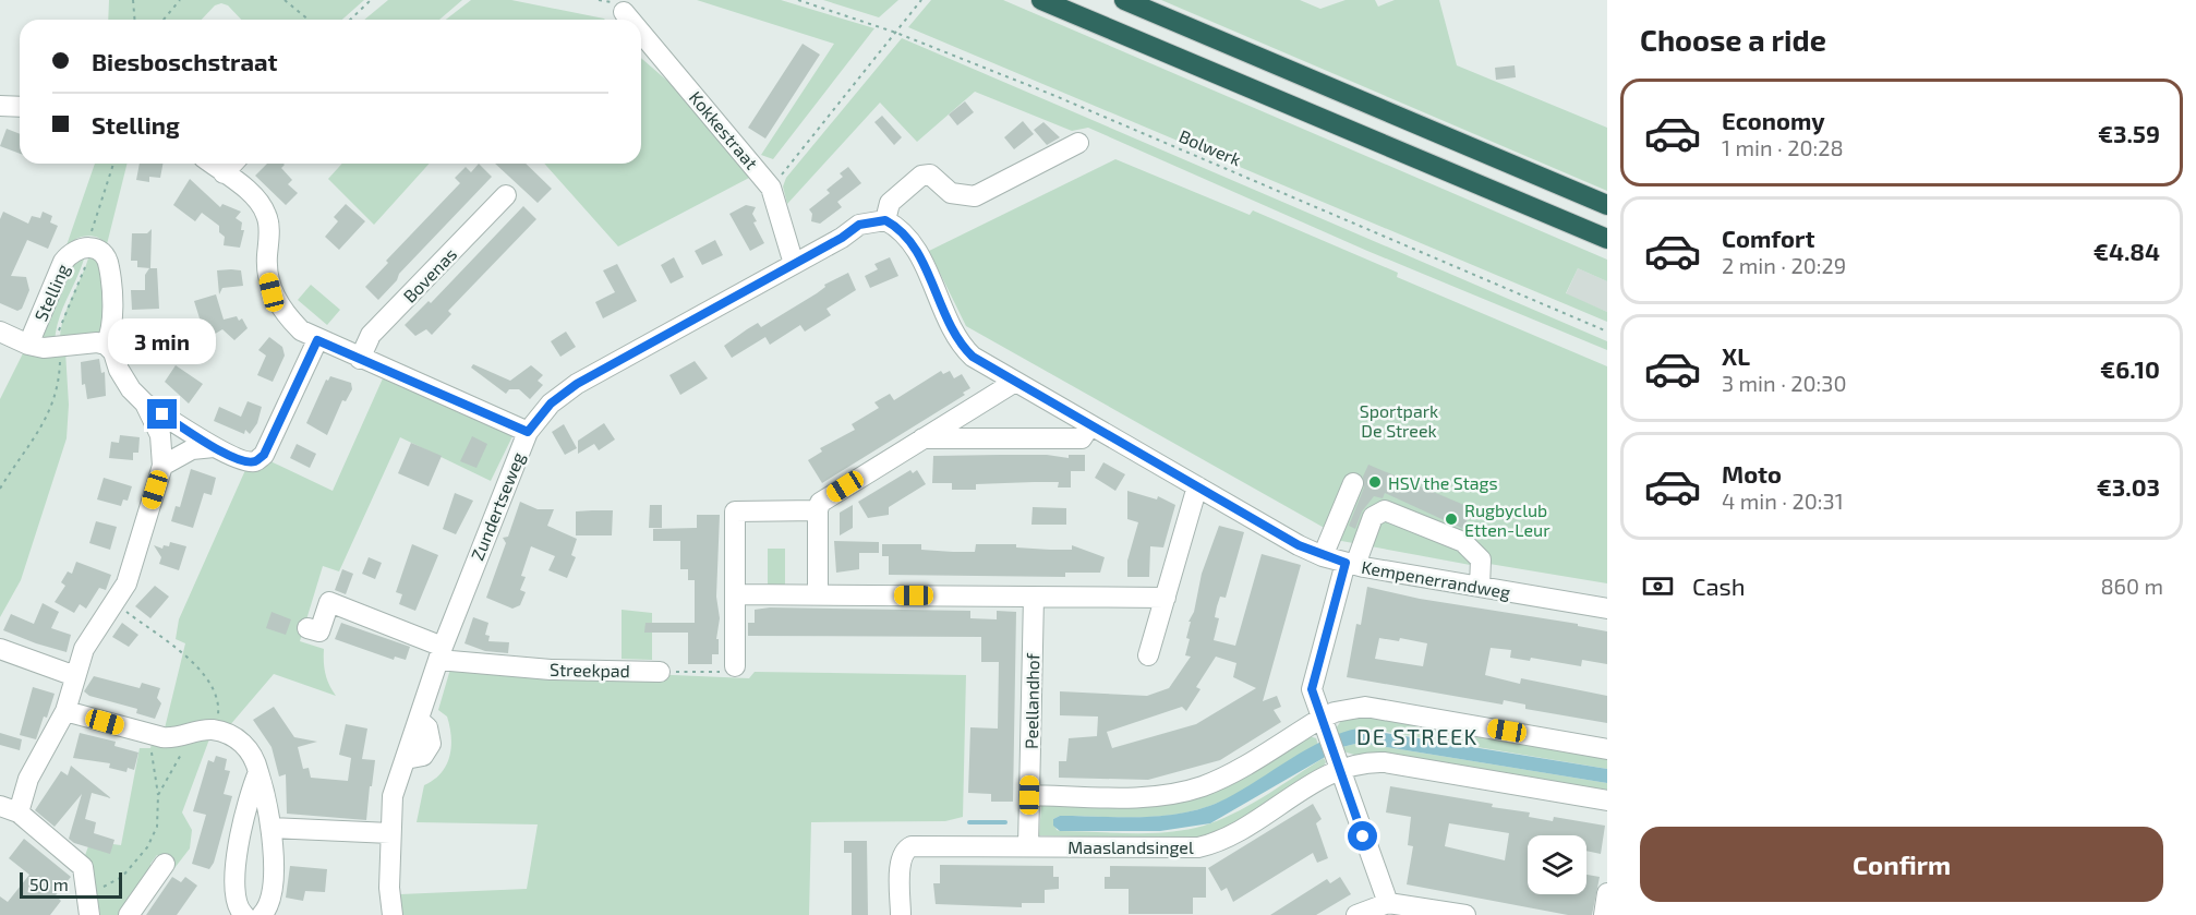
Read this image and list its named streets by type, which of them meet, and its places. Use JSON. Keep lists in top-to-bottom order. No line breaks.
{"streets":{"street":["Kokkestraat","Bovenas","Stelling","Zundertseweg","Kempenerrandweg","Streekpad","Peellandhof","Maaslandsingel"],"path":["Bolwerk"]},"crossings":[["Kokkestraat","Zundertseweg"],["Zundertseweg","Kempenerrandweg"],["Zundertseweg","Streekpad"],["Peellandhof","Maaslandsingel"]],"districts":["DE STREEK"],"parks":["Sportpark De Streek"],"places":["HSV the Stags","Rugbyclub Etten-Leur"],"scale_bar":"50 m","page":{"heading":"Choose a ride","banner":["Biesboschstraat","Stelling"],"list":[{"name":"Economy","note":"1 min · 20:28","value":"€3.59"},{"name":"Comfort","note":"2 min · 20:29","value":"€4.84"},{"name":"XL","note":"3 min · 20:30","value":"€6.10"},{"name":"Moto","note":"4 min · 20:31","value":"€3.03"}],"bubble":"3 min","pay":["Cash","860 m"],"buttons":"Confirm","scale":"50 m"}}
